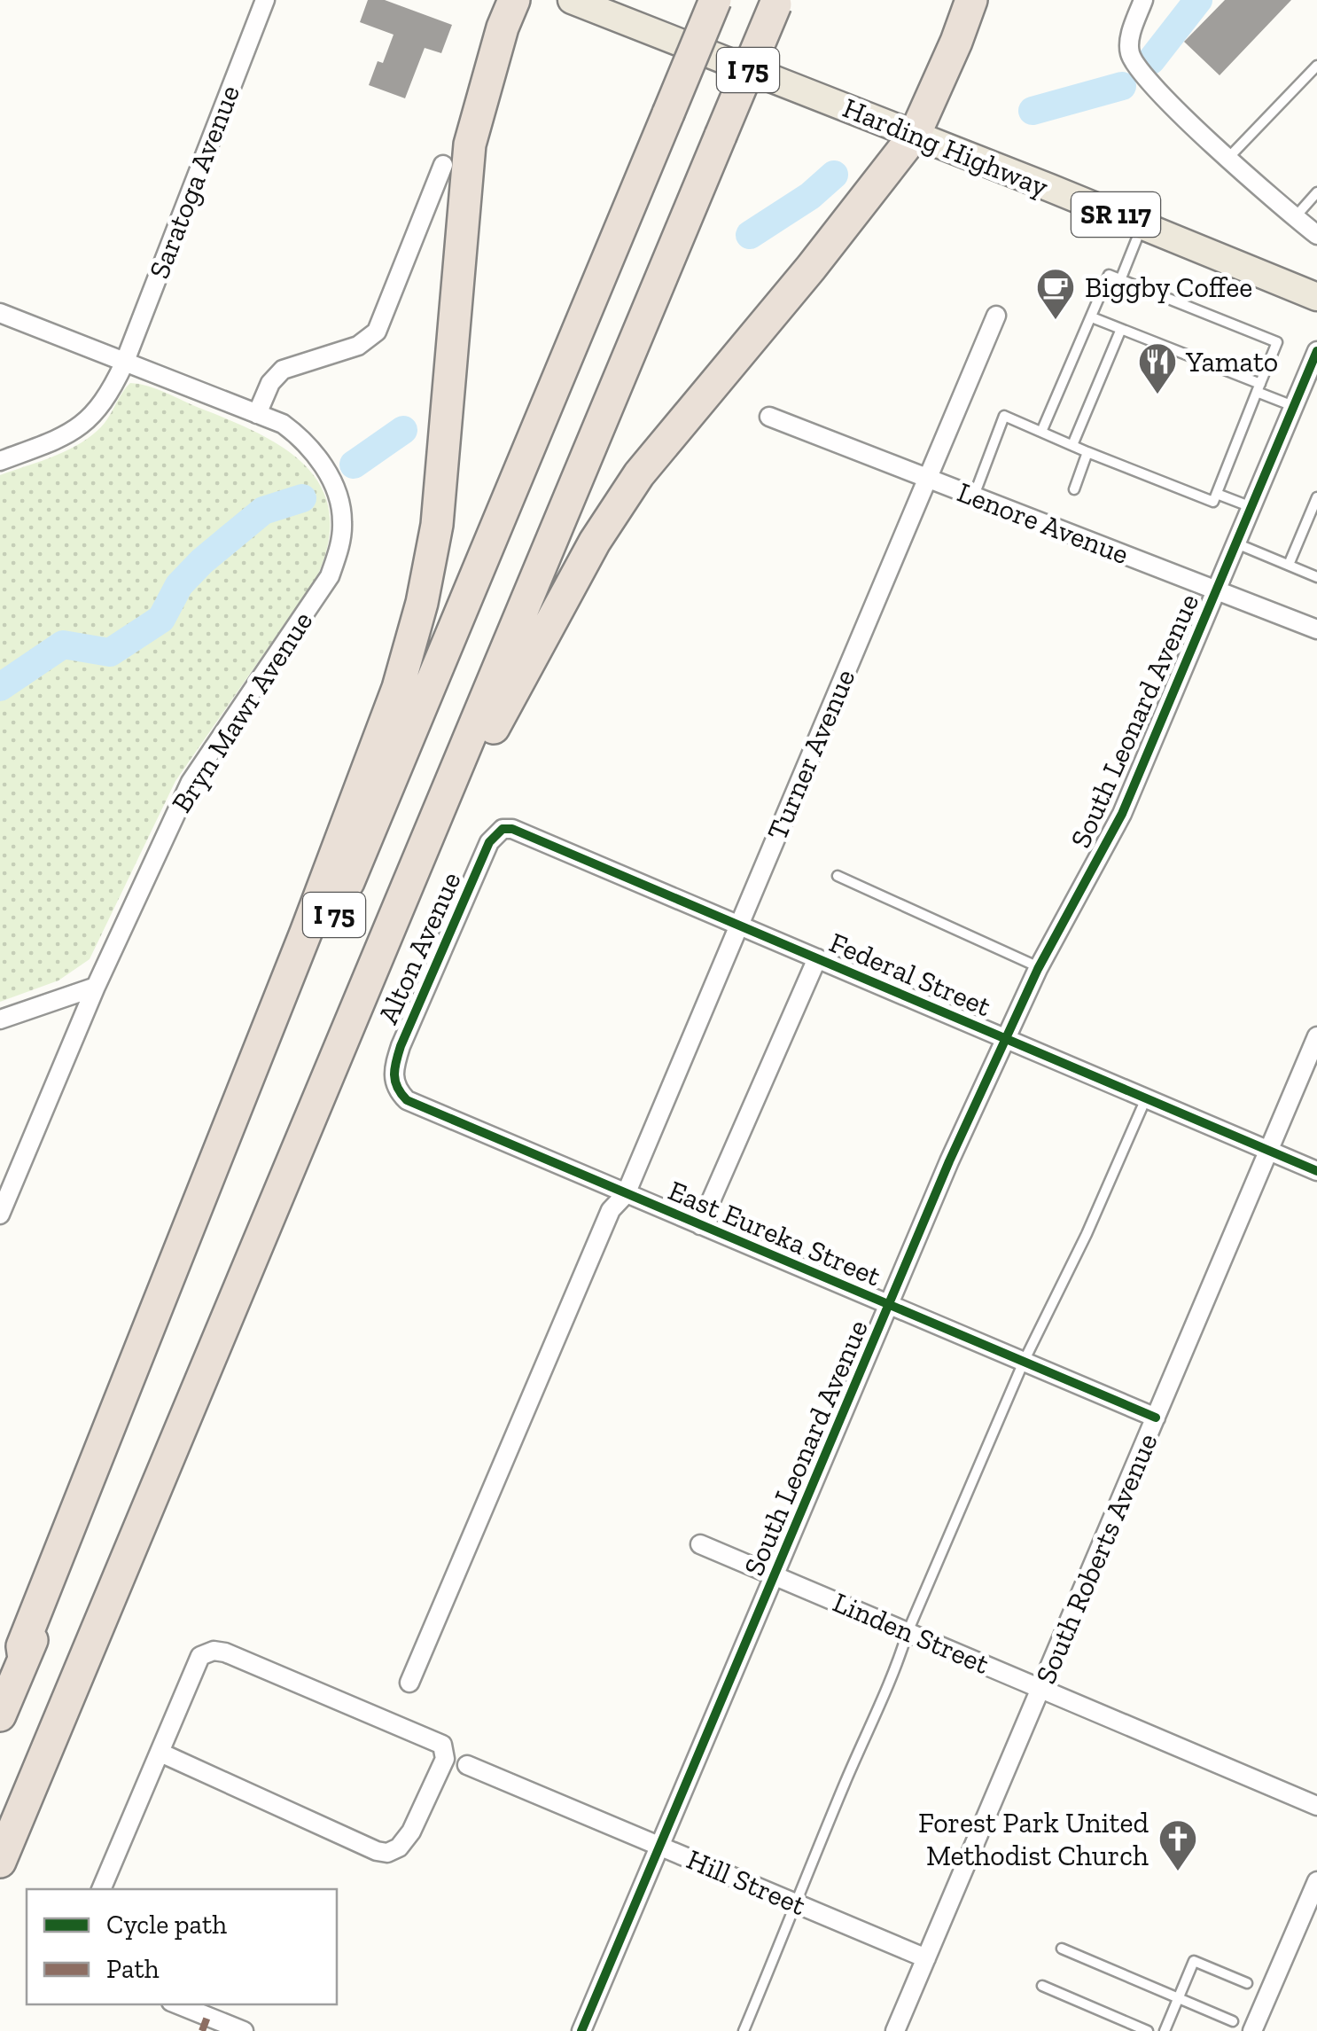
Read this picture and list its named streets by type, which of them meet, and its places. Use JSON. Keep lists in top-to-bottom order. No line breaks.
{"streets":{"highway":["I 75"],"main road":["Harding Highway","SR 117"],"street":["Saratoga Avenue","Lenore Avenue","Bryn Mawr Avenue","South Leonard Avenue","Turner Avenue","Alton Avenue","Federal Street","East Eureka Street","South Roberts Avenue","Linden Street","Hill Street"]},"crossings":[["Saratoga Avenue","Bryn Mawr Avenue"],["Lenore Avenue","South Leonard Avenue"],["Lenore Avenue","Turner Avenue"],["South Leonard Avenue","Federal Street"],["South Leonard Avenue","East Eureka Street"],["South Leonard Avenue","Linden Street"],["South Leonard Avenue","Hill Street"],["Turner Avenue","Federal Street"],["Turner Avenue","East Eureka Street"],["Alton Avenue","Federal Street"],["Alton Avenue","East Eureka Street"],["Federal Street","South Roberts Avenue"],["East Eureka Street","South Roberts Avenue"],["South Roberts Avenue","Linden Street"],["South Roberts Avenue","Hill Street"]],"places":{"cafe":["Biggby Coffee"],"restaurant":["Yamato"],"church":["Forest Park United Methodist Church"]},"legend":["Cycle path","Path"]}
